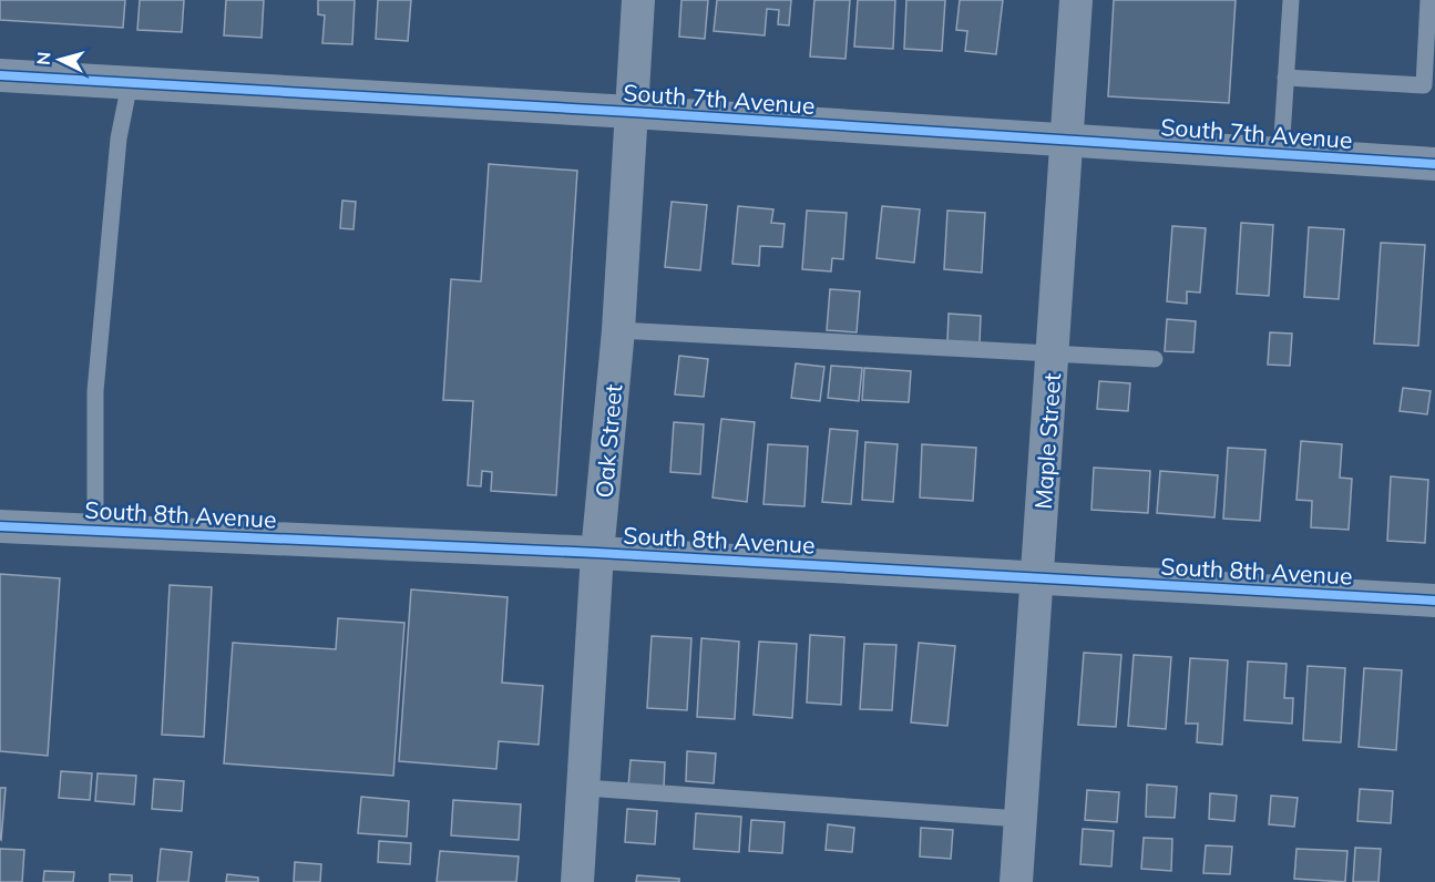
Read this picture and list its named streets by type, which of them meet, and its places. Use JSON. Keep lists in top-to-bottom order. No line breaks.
{"streets":{"street":["South 7th Avenue","Oak Street","Maple Street","South 8th Avenue"]},"crossings":[["South 7th Avenue","Oak Street"],["South 7th Avenue","Maple Street"],["Oak Street","South 8th Avenue"],["Maple Street","South 8th Avenue"]],"north":"left"}
